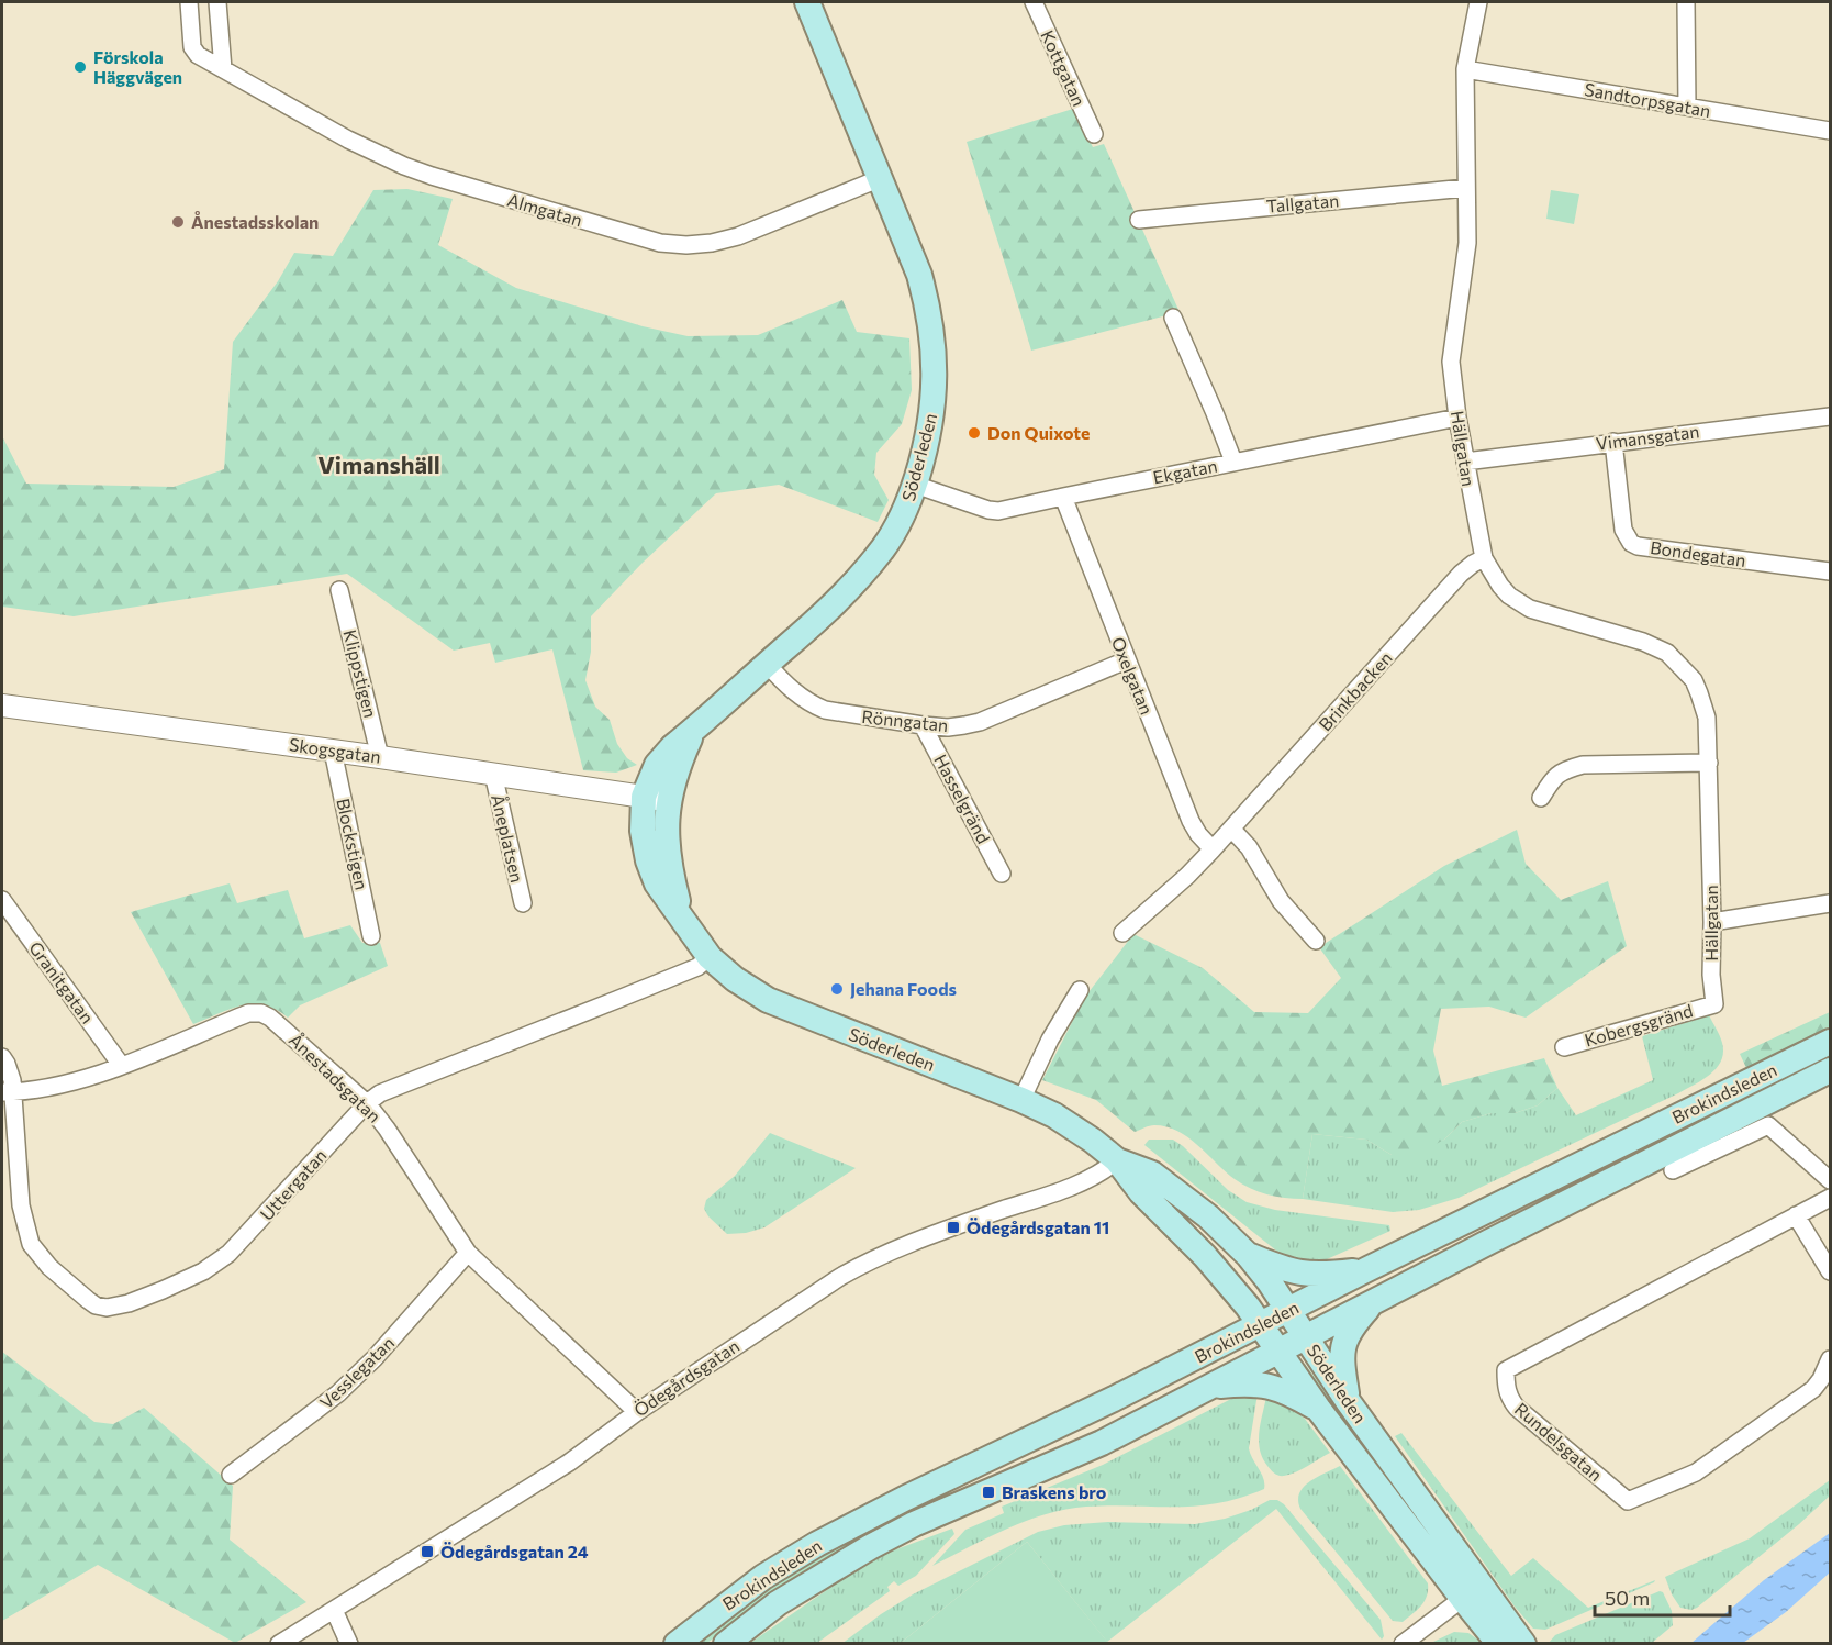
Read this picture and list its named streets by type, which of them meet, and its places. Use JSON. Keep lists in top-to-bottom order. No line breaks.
{"streets":{"main road":["Söderleden","Brokindsleden"],"street":["Kottgatan","Sandtorpsgatan","Tallgatan","Almgatan","Vimansgatan","Hällgatan","Ekgatan","Bondegatan","Klippstigen","Oxelgatan","Brinkbacken","Rönngatan","Skogsgatan","Hasselgränd","Åneplatsen","Blockstigen","Granitgatan","Kobergsgränd","Ånestadsgatan","Uttergatan","Vesslegatan","Ödegårdsgatan","Rundelsgatan"]},"crossings":[["Sandtorpsgatan","Hällgatan"],["Tallgatan","Hällgatan"],["Almgatan","Söderleden"],["Vimansgatan","Hällgatan"],["Vimansgatan","Bondegatan"],["Hällgatan","Ekgatan"],["Hällgatan","Brinkbacken"],["Hällgatan","Kobergsgränd"],["Söderleden","Ekgatan"],["Söderleden","Rönngatan"],["Söderleden","Skogsgatan"],["Söderleden","Brokindsleden"],["Söderleden","Uttergatan"],["Söderleden","Ödegårdsgatan"],["Ekgatan","Oxelgatan"],["Klippstigen","Skogsgatan"],["Oxelgatan","Brinkbacken"],["Oxelgatan","Rönngatan"],["Rönngatan","Hasselgränd"],["Skogsgatan","Åneplatsen"],["Skogsgatan","Blockstigen"],["Granitgatan","Ånestadsgatan"],["Ånestadsgatan","Uttergatan"],["Ånestadsgatan","Vesslegatan"],["Ånestadsgatan","Ödegårdsgatan"]],"districts":["Vimanshäll"],"places":{"other":["Förskola Häggvägen","Ånestadsskolan","Don Quixote","Jehana Foods"],"transit":["Ödegårdsgatan 11","Braskens bro","Ödegårdsgatan 24"]},"scale_bar":"50 m"}
